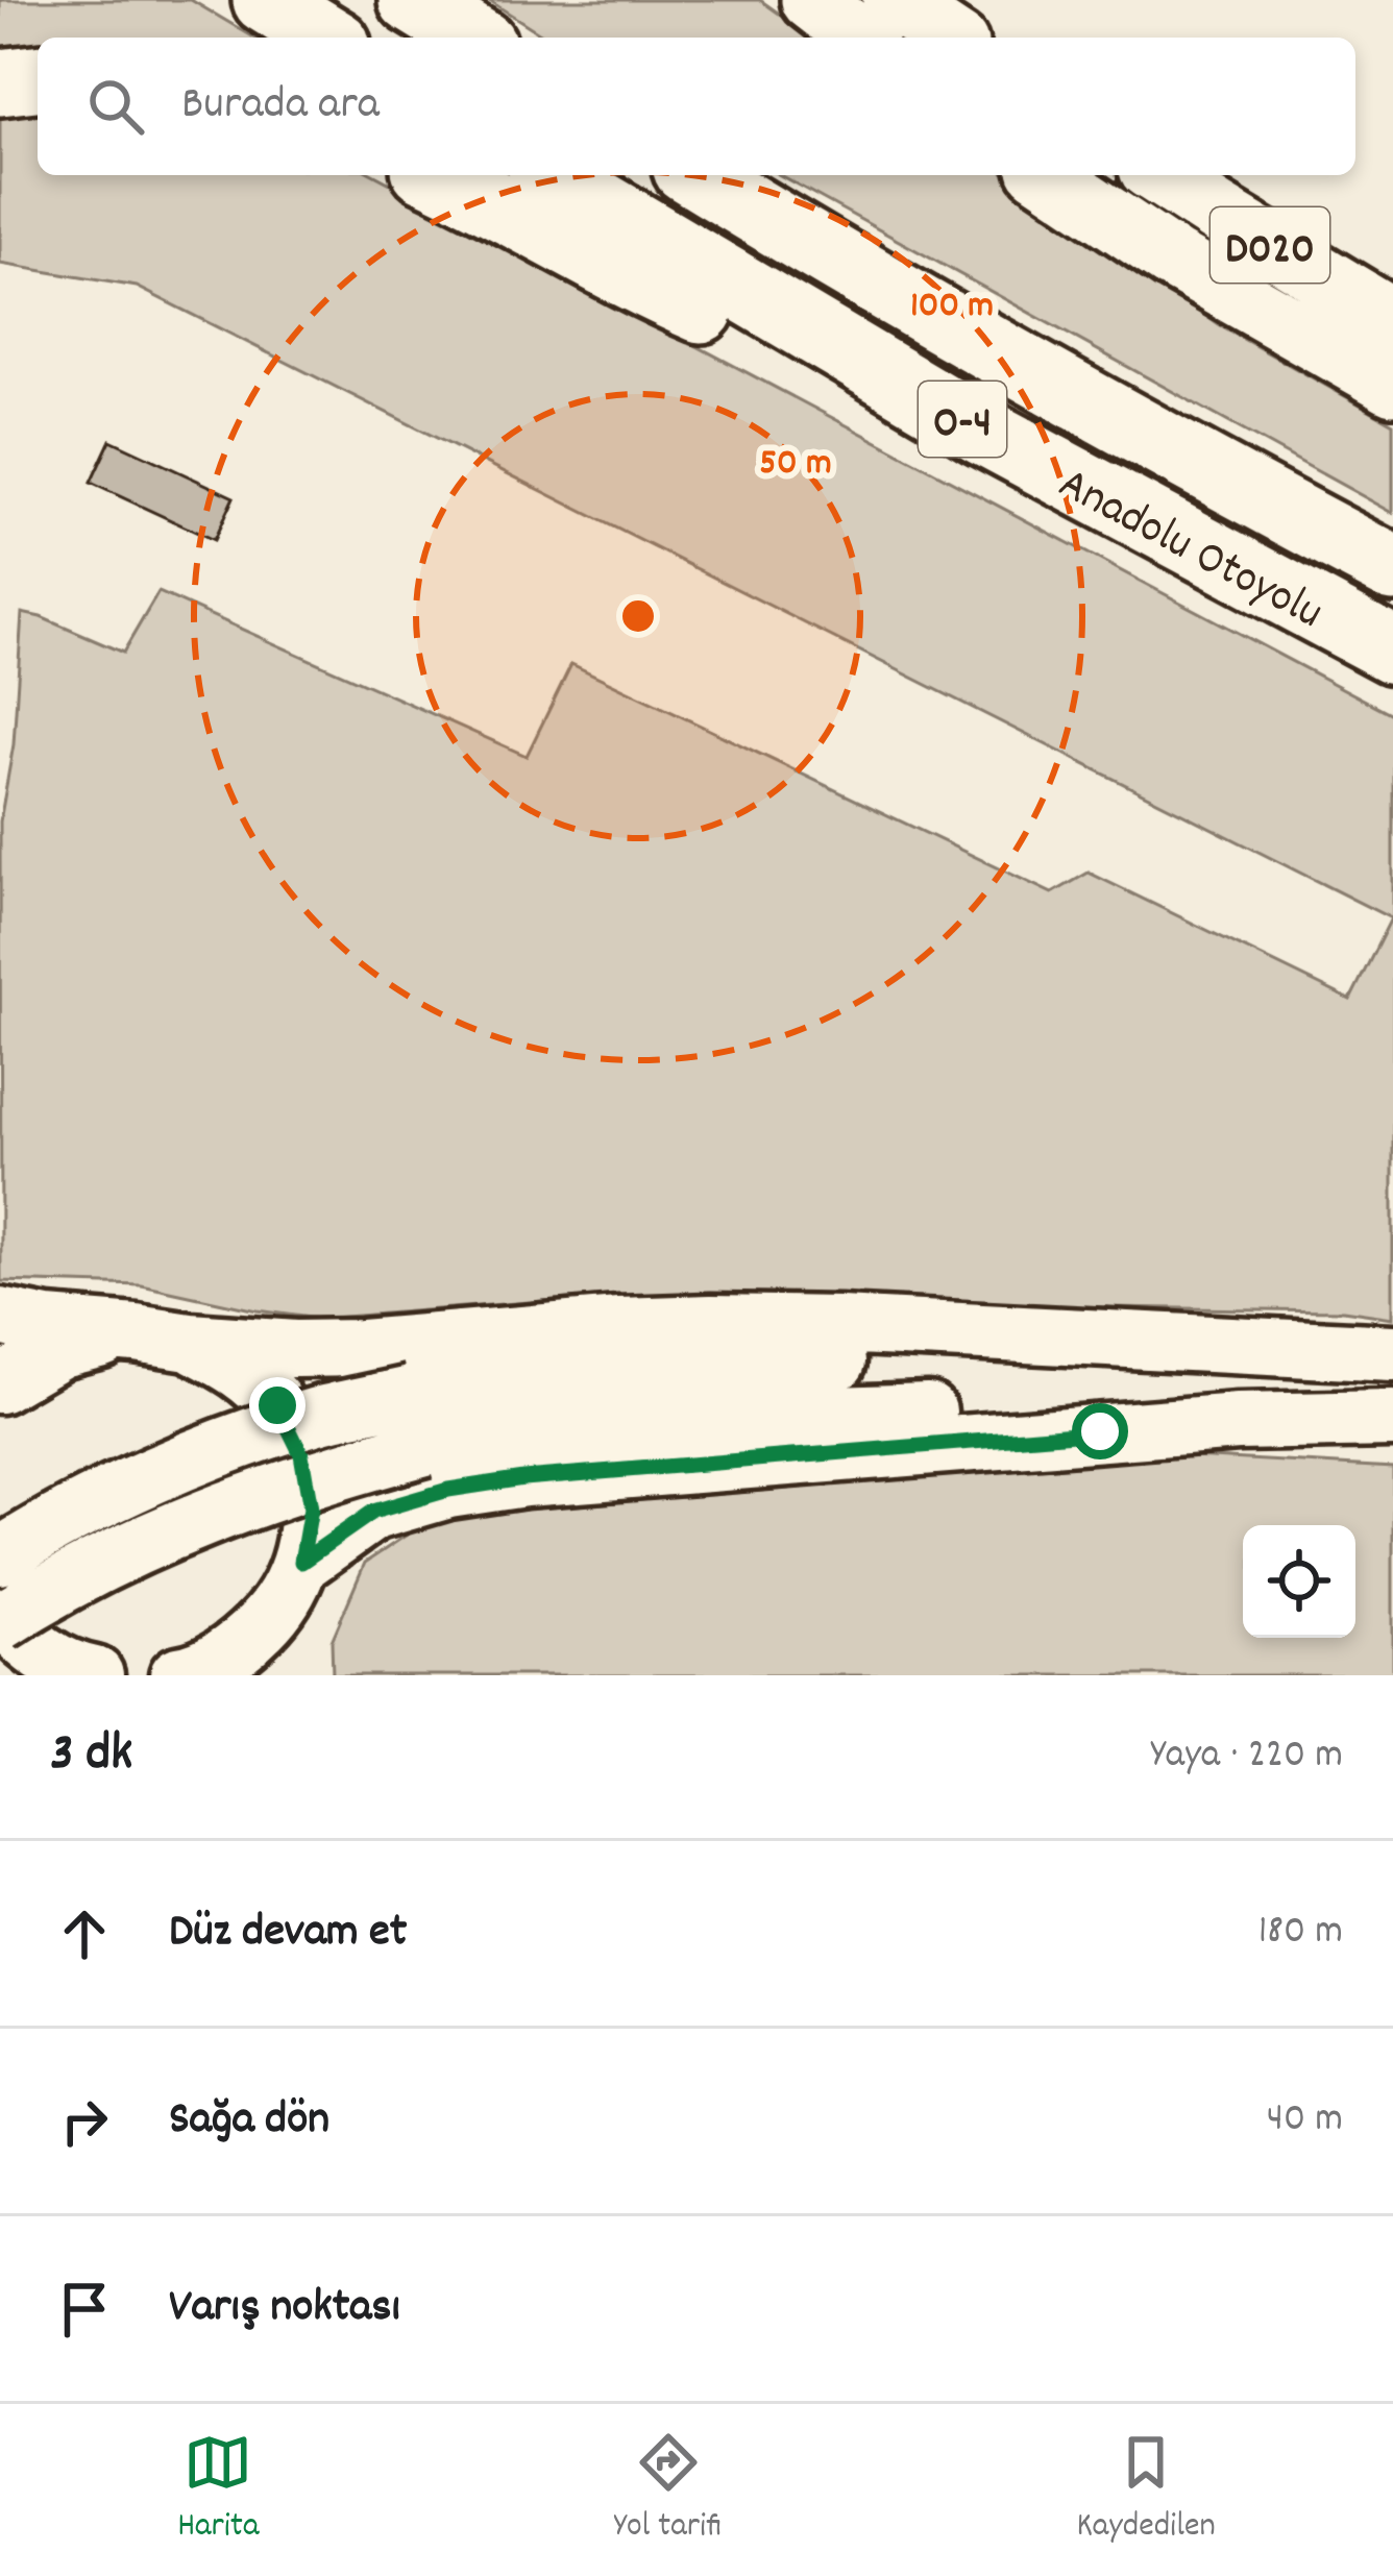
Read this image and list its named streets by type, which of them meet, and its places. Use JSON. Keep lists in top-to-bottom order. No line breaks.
{"streets":{"highway":["D020","O-4","Anadolu Otoyolu"]},"page":{"search":"Burada ara","heading":["3 dk","Yaya · 220 m"],"list":[["Düz devam et","180 m"],["Sağa dön","40 m"],"Varış noktası"],"nav":["Harita","Yol tarifi","Kaydedilen"]},"rings":["100 m","50 m"]}
